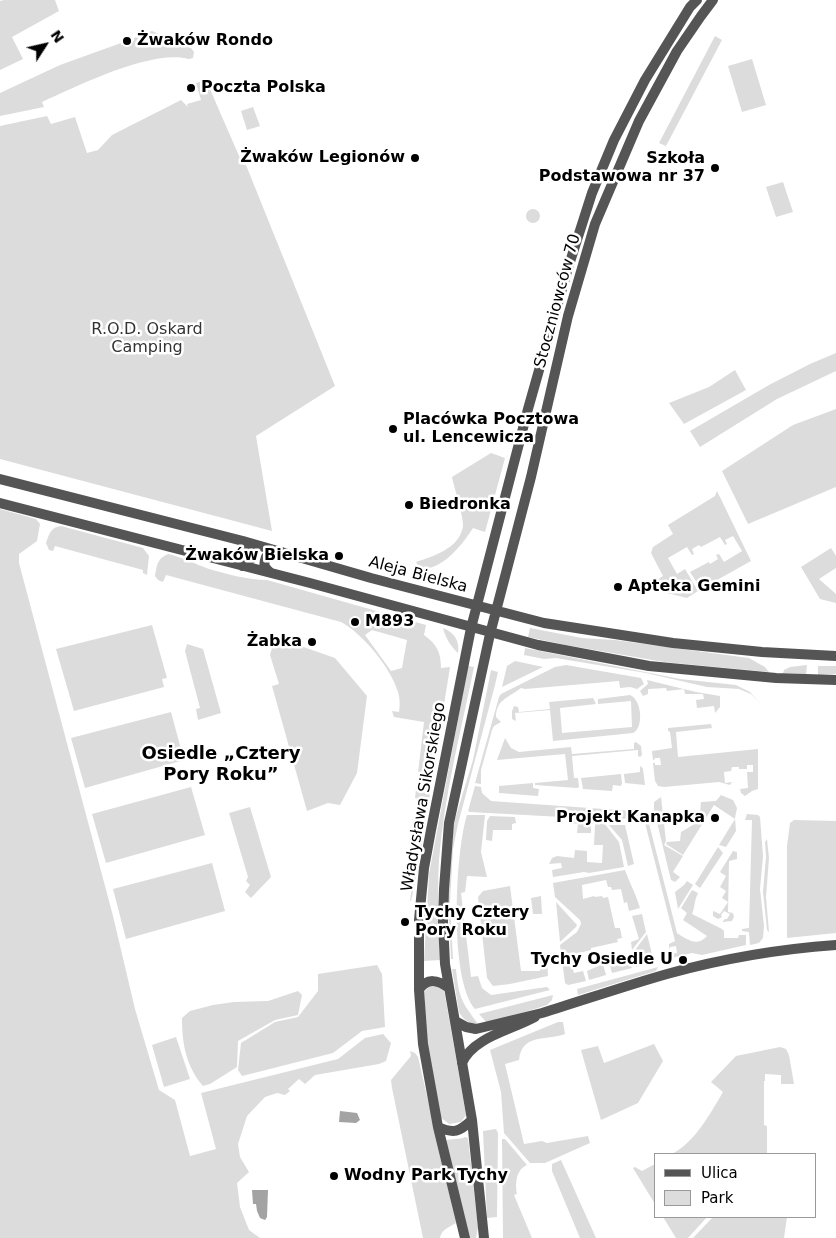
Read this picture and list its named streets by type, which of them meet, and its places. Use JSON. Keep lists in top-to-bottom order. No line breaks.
{"streets":{"street":["Stoczniowców 70","Aleja Bielska","Władysława Sikorskiego"]},"crossings":[["Stoczniowców 70","Aleja Bielska"],["Stoczniowców 70","Władysława Sikorskiego"]],"districts":["Osiedle „Cztery Pory Roku”"],"parks":["R.O.D. Oskard Camping"],"places":["Żwaków Rondo","Poczta Polska","Żwaków Legionów","Szkoła Podstawowa nr 37","Placówka Pocztowa ul. Lencewicza","Biedronka","Żwaków Bielska","Apteka Gemini","M893","Żabka","Projekt Kanapka","Tychy Cztery Pory Roku","Tychy Osiedle U","Wodny Park Tychy"],"legend":["Ulica","Park"],"north":"top right"}
